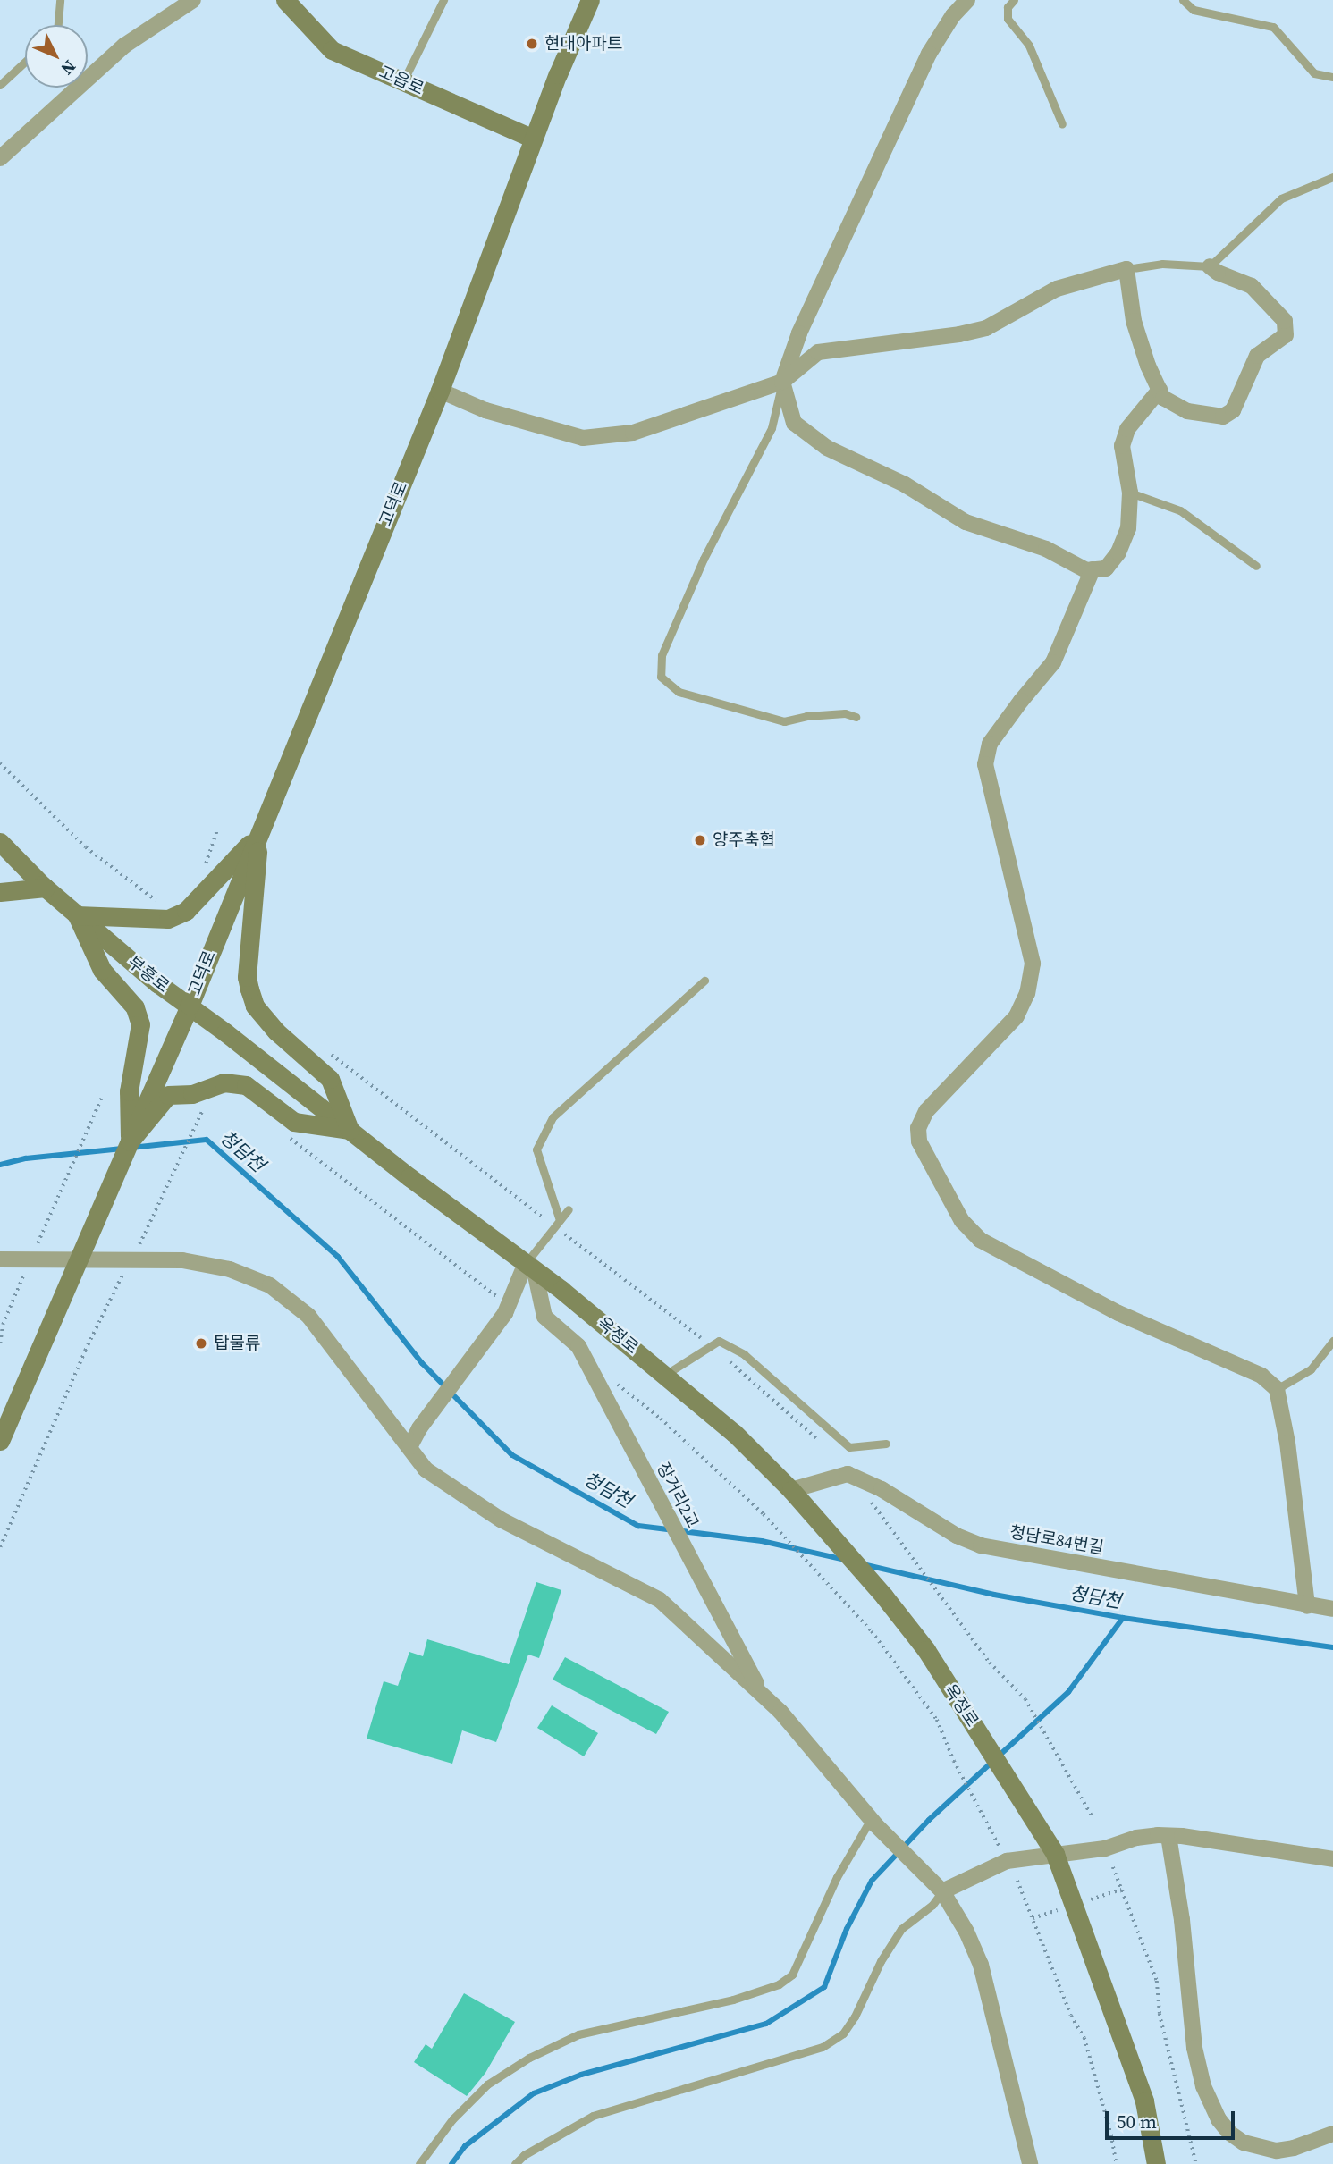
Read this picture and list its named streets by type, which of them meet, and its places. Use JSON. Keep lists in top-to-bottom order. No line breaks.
{"streets":{"main road":["고읍로","고덕로","부흥로","옥정로"],"street":["장거리2교","청담로84번길"]},"crossings":[["고읍로","고덕로"],["고덕로","부흥로"],["고덕로","옥정로"],["부흥로","옥정로"],["옥정로","장거리2교"],["옥정로","청담로84번길"]],"water":["청담천"],"places":["현대아파트","양주축협","탑물류"],"scale_bar":"50 m","north":"bottom right"}
